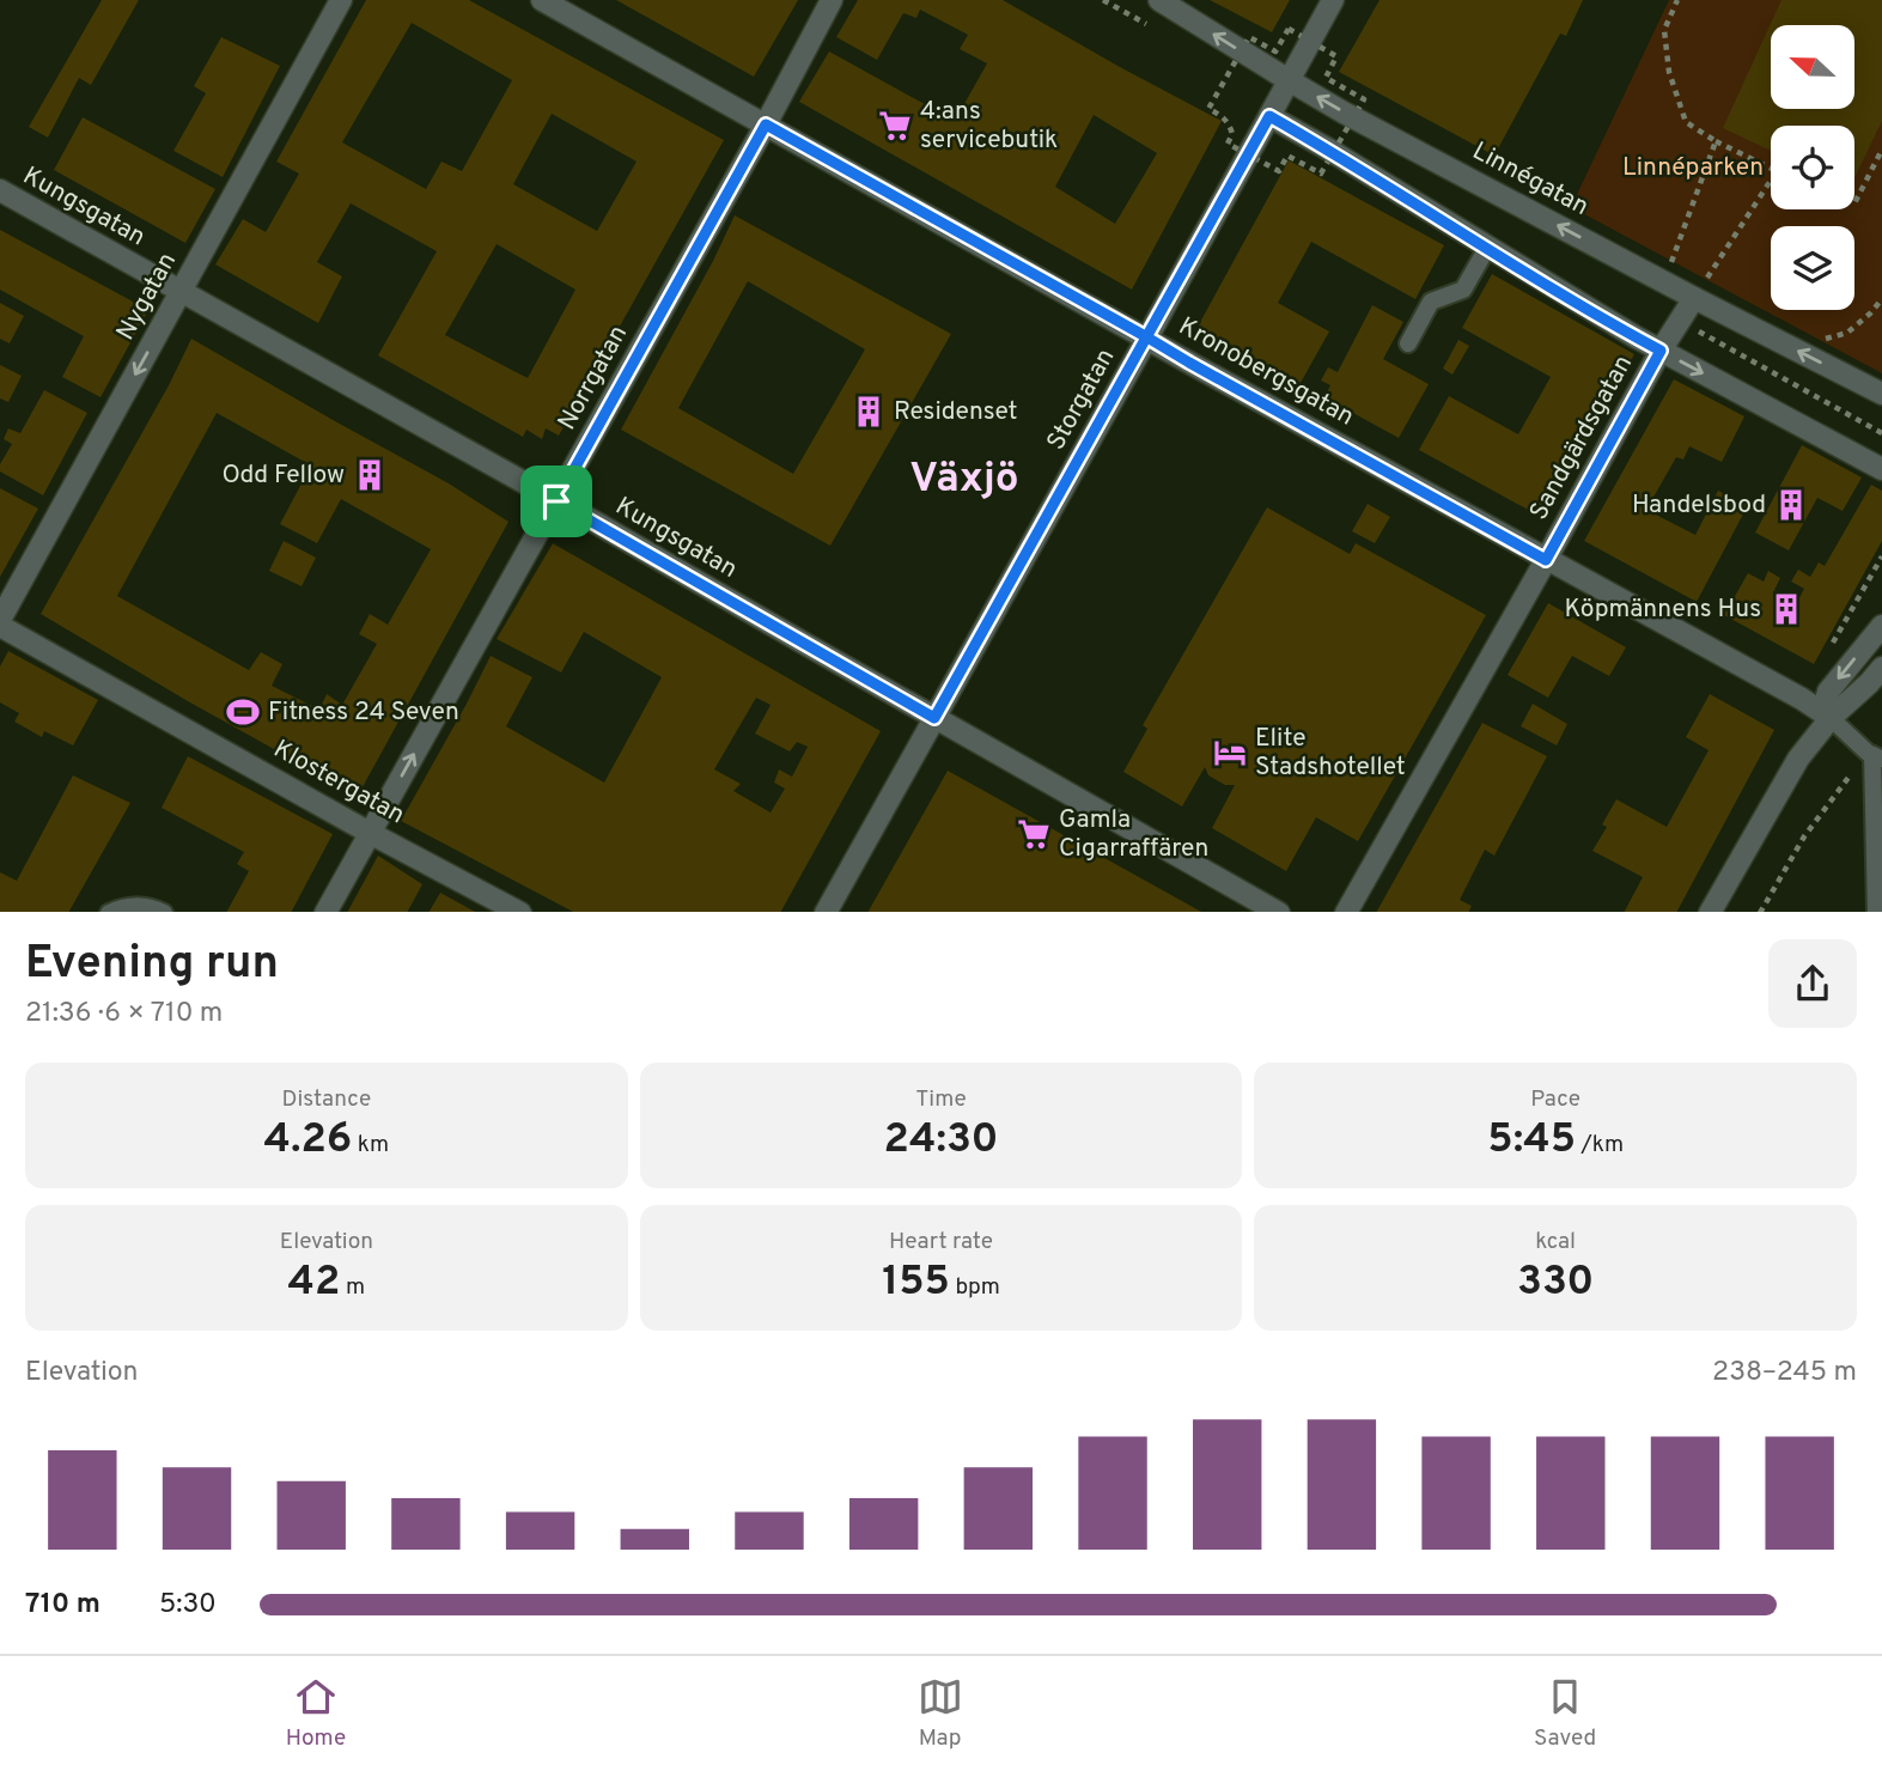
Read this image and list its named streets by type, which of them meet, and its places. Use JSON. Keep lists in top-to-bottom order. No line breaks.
{"streets":{"street":["Linnégatan","Kungsgatan","Nygatan","Kronobergsgatan","Norrgatan","Storgatan","Sandgärdsgatan","Klostergatan"]},"crossings":[["Linnégatan","Storgatan"],["Linnégatan","Sandgärdsgatan"],["Kungsgatan","Nygatan"],["Kungsgatan","Norrgatan"],["Kungsgatan","Storgatan"],["Kronobergsgatan","Norrgatan"],["Kronobergsgatan","Storgatan"],["Kronobergsgatan","Sandgärdsgatan"],["Norrgatan","Klostergatan"]],"one_way":["Nygatan","Norrgatan"],"districts":["Växjö"],"parks":["Linnéparken"],"places":{"supermarket":["4:ans servicebutik","Gamla Cigarraffären"],"building":["Residenset","Odd Fellow","Handelsbod","Köpmännens Hus"],"sports":["Fitness 24 Seven"],"hotel":["Elite Stadshotellet"]},"north":"left","page":{"heading":["Evening run","21:36 · 6 × 710 m"],"stats":[["Distance","4.26 km"],["Time","24:30"],["Pace","5:45 /km"],["Elevation","42 m"],["Heart rate","155 bpm"],["kcal","330"]],"chart":["Elevation","238–245 m"],"list":[{"name":"710 m","note":"5:30"}],"tabs":["Home","Map","Saved"]}}
